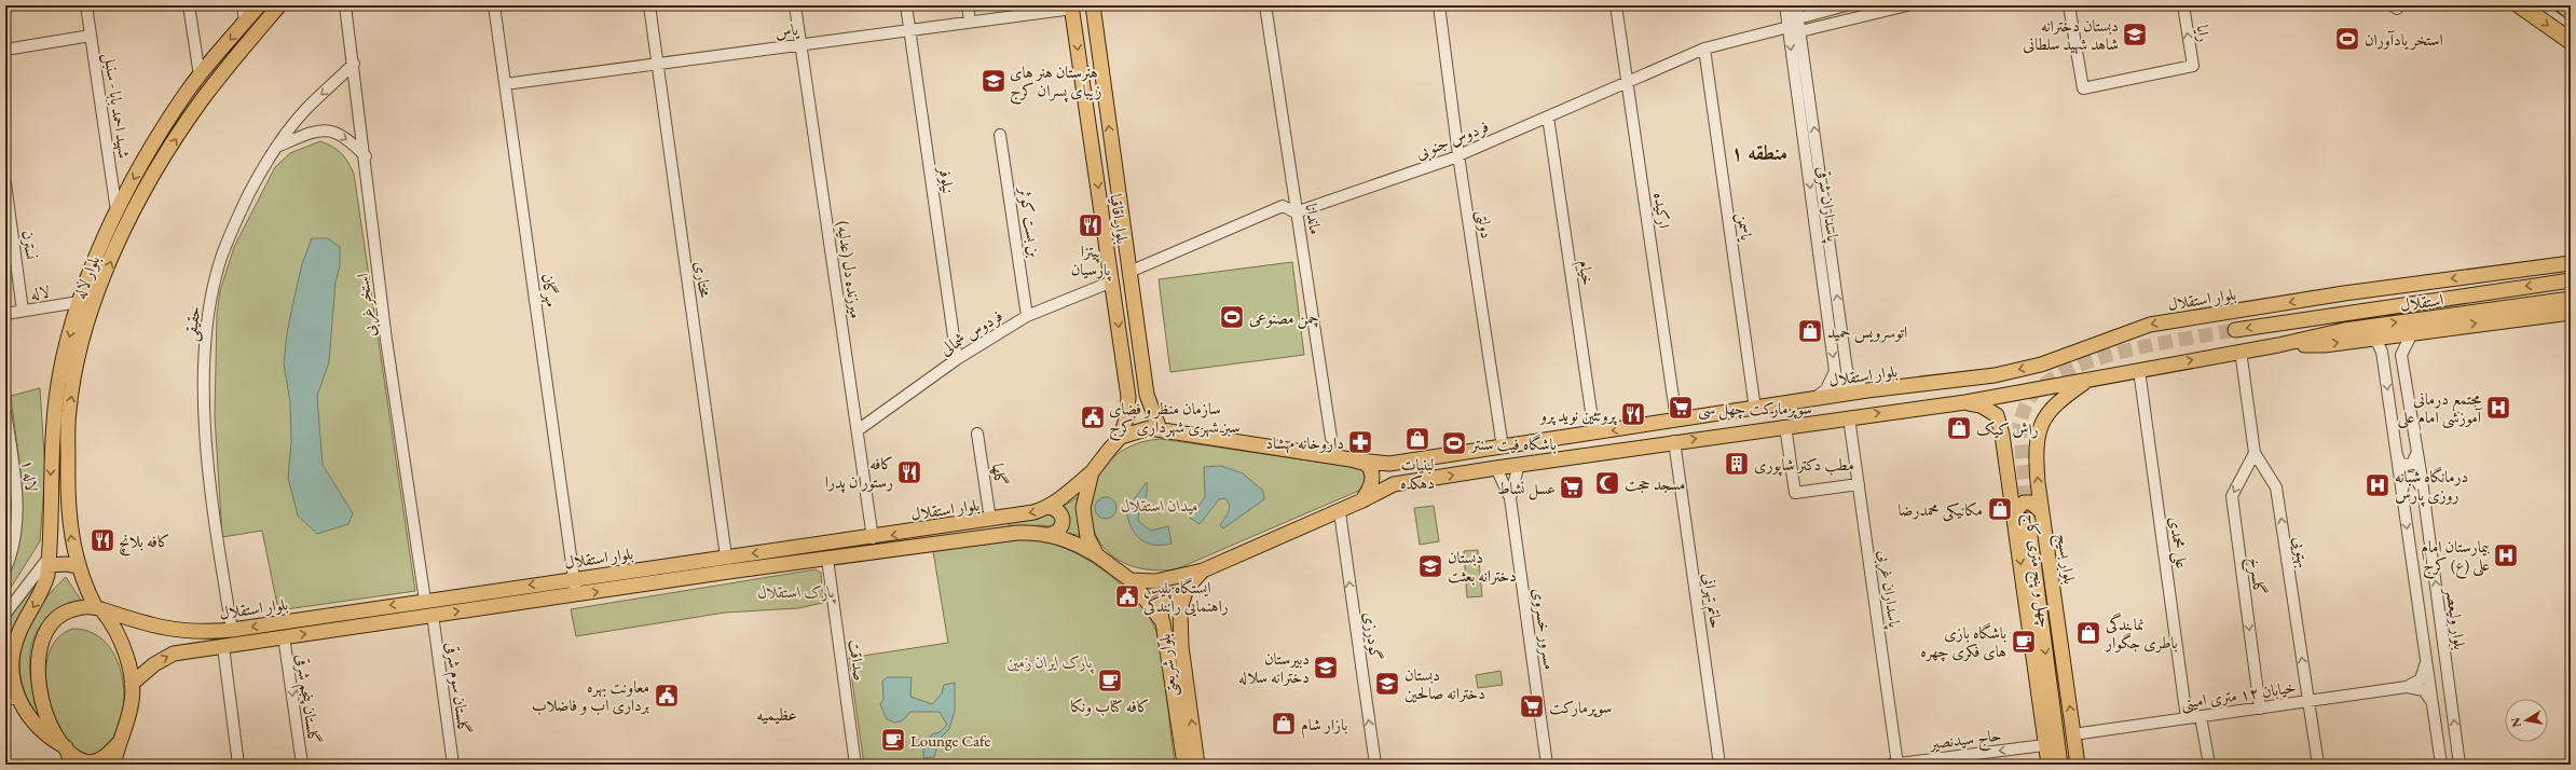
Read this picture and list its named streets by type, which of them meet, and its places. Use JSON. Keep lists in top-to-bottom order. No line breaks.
{"streets":{"main road":["بلوار اقاقیا","بلوار لاله","بلوار استقلال","استقلال","بلوار بسیج","چهل و پنج متری کاج","بلوار شریعتی"],"street":["یاس","رایا","شهید احمد بابا - سنبل","فردوس جنوبی","نیلوفر","پاسداران شرقی","ارکیده","ماندانا","بن بست کوثر","دولتی","یاسمن","نسترن","میرزنده دل (عدلیه)","خیام","مختاری","مهرگان","لاله","استخر غربی","حقیقی","فردوس شمالی","گلها","لاله ۱","علی محمدی","بهتویی","گلسرخ","پاسداران غربی","حاتم تهرانی","بلوار ولیعصر","مسرور خسروی","گودرزی","صداقت","گلستان سوم شرقی","خیابان ۱۲ متری امینی","گلستان پنجم شرقی","حاج سیدنصیر"]},"crossings":[["یاس","نیلوفر"],["یاس","بلوار اقاقیا"],["یاس","میرزنده دل (عدلیه)"],["یاس","مختاری"],["یاس","مهرگان"],["شهید احمد بابا - سنبل","بلوار لاله"],["فردوس جنوبی","پاسداران شرقی"],["فردوس جنوبی","ارکیده"],["فردوس جنوبی","ماندانا"],["فردوس جنوبی","دولتی"],["فردوس جنوبی","یاسمن"],["فردوس جنوبی","خیام"],["نیلوفر","فردوس شمالی"],["پاسداران شرقی","بلوار استقلال"],["ارکیده","بلوار استقلال"],["بلوار اقاقیا","فردوس شمالی"],["بن بست کوثر","فردوس شمالی"],["دولتی","بلوار استقلال"],["یاسمن","بلوار استقلال"],["نسترن","لاله"],["میرزنده دل (عدلیه)","بلوار استقلال"],["میرزنده دل (عدلیه)","فردوس شمالی"],["خیام","بلوار استقلال"],["بلوار لاله","لاله"],["بلوار لاله","بلوار استقلال"],["مختاری","بلوار استقلال"],["مهرگان","بلوار استقلال"],["بلوار استقلال","استخر غربی"],["بلوار استقلال","حقیقی"],["بلوار استقلال","گلها"],["بلوار استقلال","صداقت"],["بلوار استقلال","گلستان سوم شرقی"],["بلوار استقلال","گلستان پنجم شرقی"],["استخر غربی","حقیقی"],["علی محمدی","خیابان ۱۲ متری امینی"],["بهتویی","گلسرخ"],["بهتویی","خیابان ۱۲ متری امینی"],["بلوار بسیج","خیابان ۱۲ متری امینی"],["چهل و پنج متری کاج","حاج سیدنصیر"],["گلسرخ","خیابان ۱۲ متری امینی"],["پاسداران غربی","حاج سیدنصیر"]],"one_way":["بهتویی","گلسرخ","گودرزی","حاج سیدنصیر"],"districts":["منطقه ۱","عظیمیه"],"parks":["میدان استقلال","پارک استقلال","پارک ایران زمین"],"places":{"school or university":["دبستان دخترانه شاهد شهید سلطانی","هنرستان هنر های زیبای پسران کرج","دبستان دخترانه بعثت","دبیرستان دخترانه سلاله","دبستان دخترانه صالحین"],"sports":["استخر یادآوران","چمن مصنوعی","باشگاه فیت سنتر"],"restaurant":["پیتزا پارسیان","پروتئین نوید پرو","کافه رستوران پدرا","کافه بلانچ"],"shop":["اتوسرویس حمید","راش کیک","لبنیات دهکده","مکانیکی محمدرضا","نمایندگی باطری جگوار","بازار شام"],"supermarket":["سوپرمارکت چهل سی","عسل نشاط","سوپرمارکت"],"hospital":["مجتمع درمانی آموزشی امام علی","درمانگاه شبانه روزی پارس","بیمارستان امام علی (ع) کرج"],"public building":["سازمان منظر و فضای سبز شهری شهرداری کرج","ایستگاه پلیس راهنمایی رانندگی","معاونت بهره برداری اب و فاضلاب"],"pharmacy":["داروخانه مهشاد"],"building":["مطب دکتر شاپوری"],"mosque":["مسجد حجت"],"cafe":["باشگاه بازی های فکری چهره","کافه کتاب ونکا","Lounge Cafe"]},"north":"left"}
